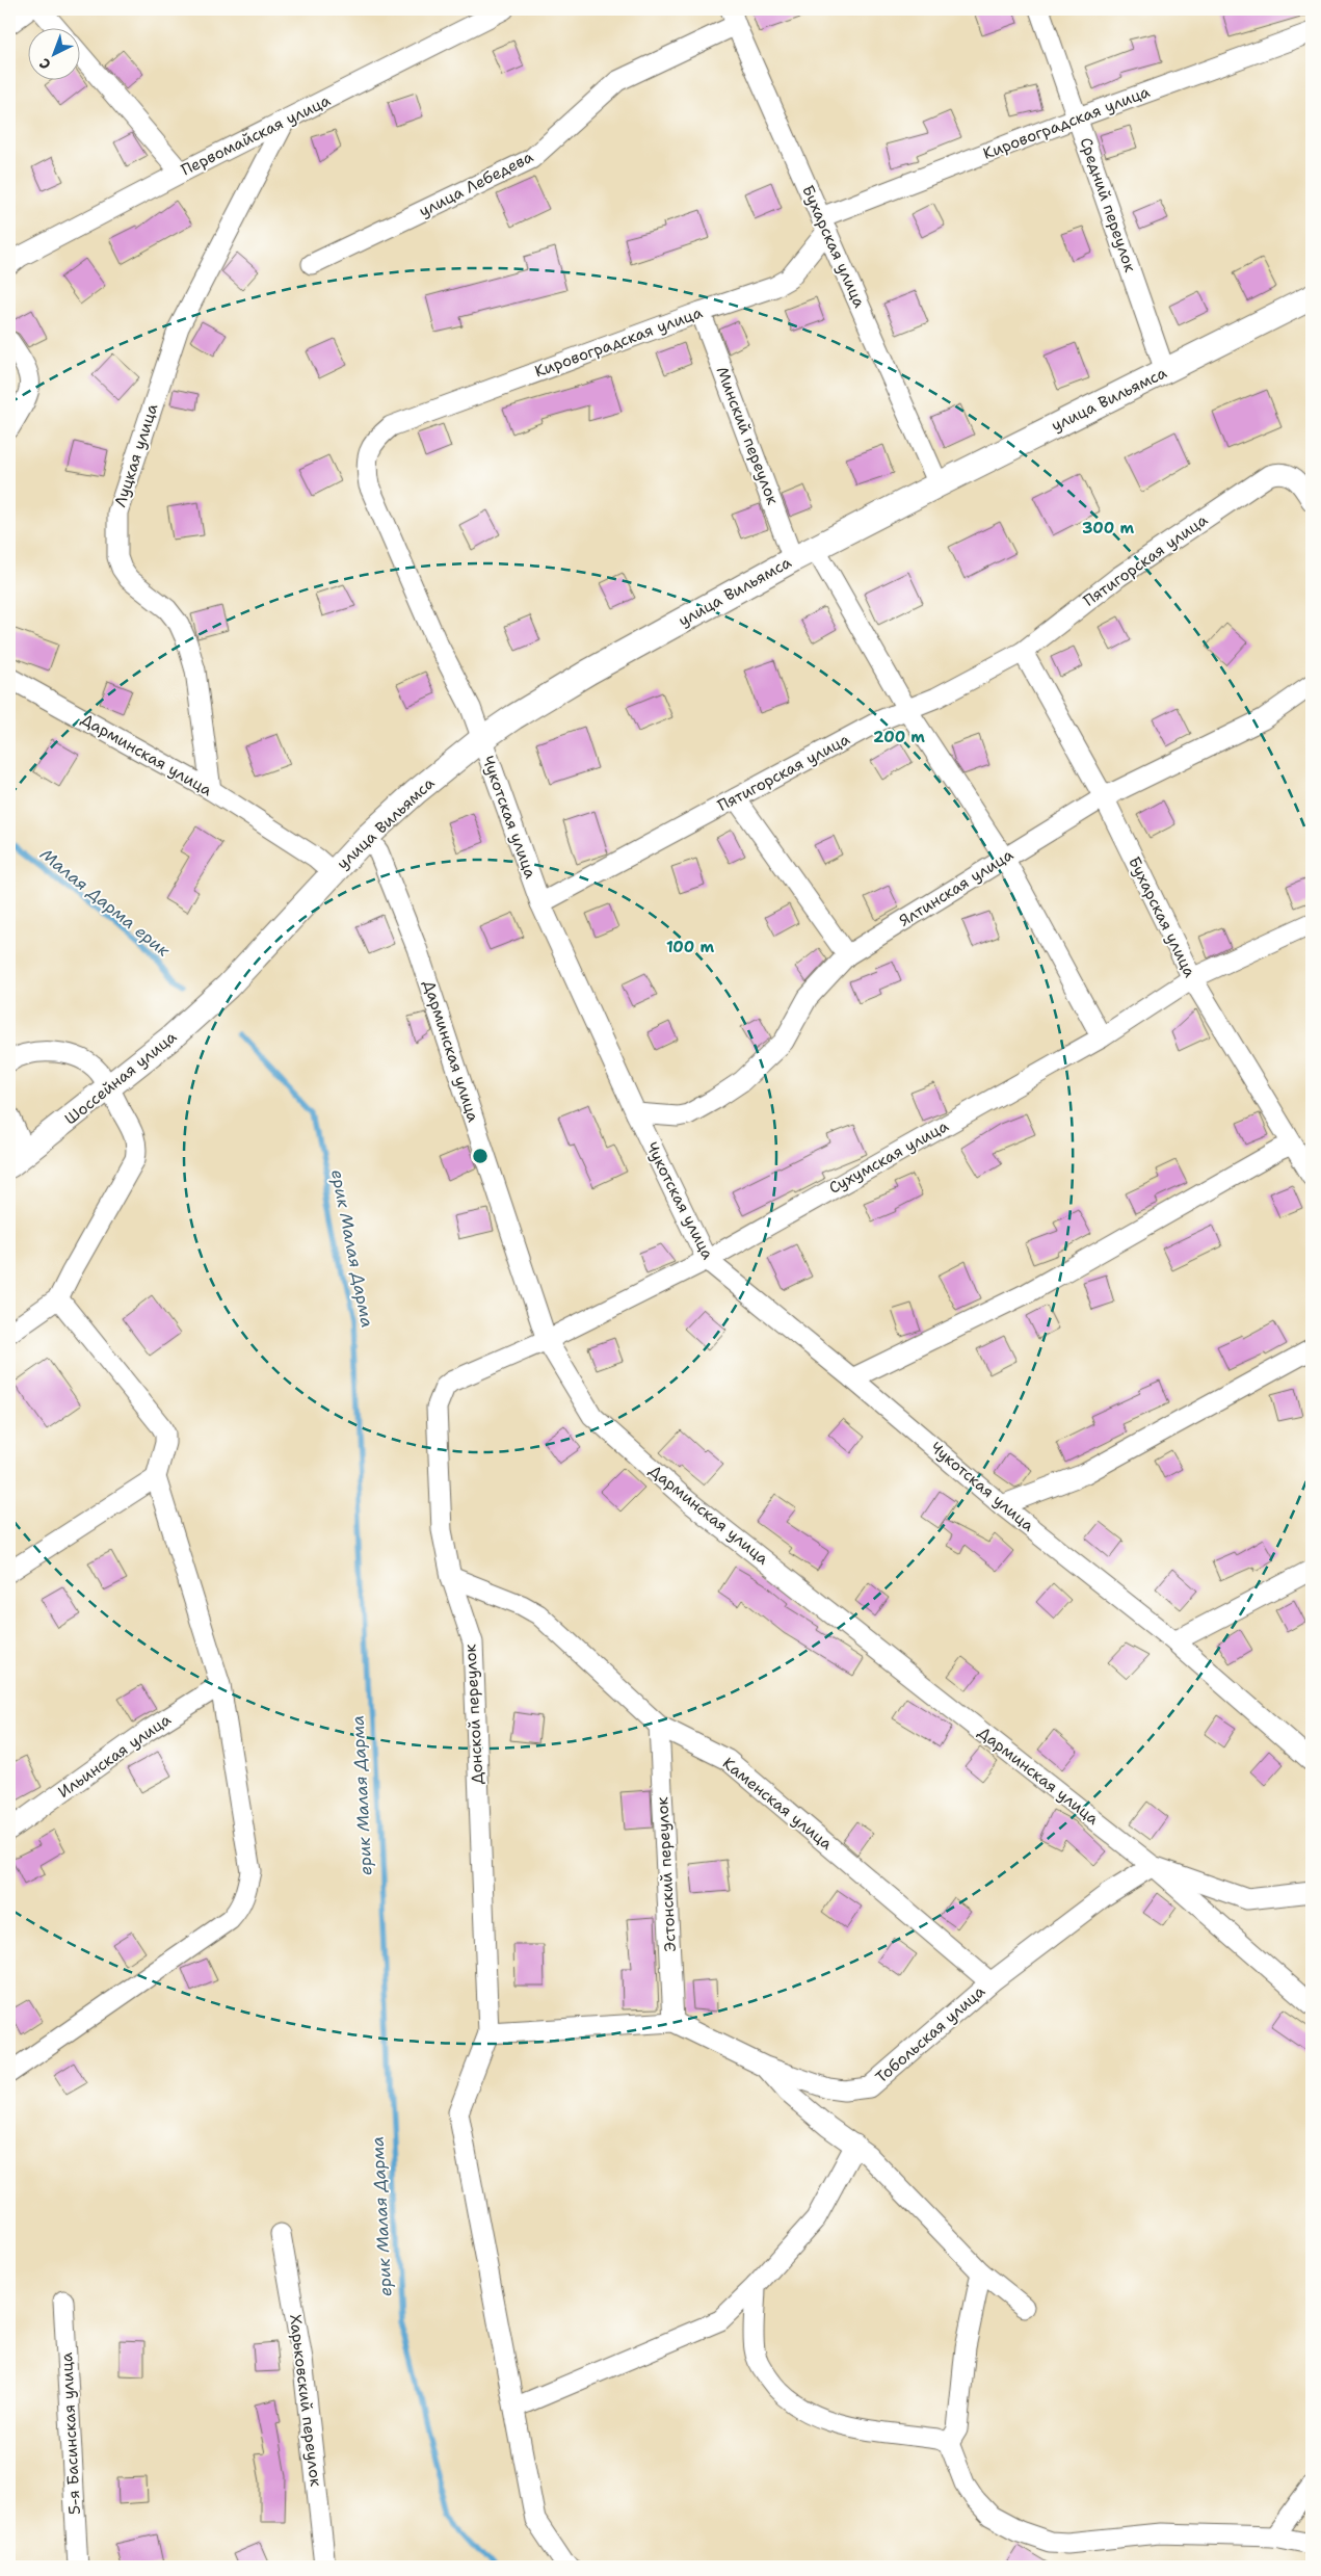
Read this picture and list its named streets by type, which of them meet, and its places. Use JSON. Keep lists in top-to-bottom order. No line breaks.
{"streets":{"main road":["улица Вильямса","Шоссейная улица"],"street":["Кировоградская улица","Первомайская улица","улица Лебедева","Средний переулок","Бухарская улица","Минский переулок","Луцкая улица","Пятигорская улица","Дарминская улица","Чукотская улица","Ялтинская улица","Сухумская улица","Донской переулок","Ильинская улица","Каменская улица","Эстонский переулок","Тобольская улица","Харьковский переулок","5-я Басинская улица"]},"crossings":[["Кировоградская улица","Средний переулок"],["Кировоградская улица","Бухарская улица"],["Кировоградская улица","Минский переулок"],["Кировоградская улица","Чукотская улица"],["Первомайская улица","Луцкая улица"],["улица Лебедева","Бухарская улица"],["Средний переулок","улица Вильямса"],["Бухарская улица","улица Вильямса"],["Бухарская улица","Пятигорская улица"],["Бухарская улица","Ялтинская улица"],["Бухарская улица","Сухумская улица"],["улица Вильямса","Минский переулок"],["улица Вильямса","Дарминская улица"],["улица Вильямса","Чукотская улица"],["улица Вильямса","Шоссейная улица"],["Минский переулок","Пятигорская улица"],["Минский переулок","Ялтинская улица"],["Минский переулок","Сухумская улица"],["Луцкая улица","Дарминская улица"],["Пятигорская улица","Чукотская улица"],["Дарминская улица","Сухумская улица"],["Дарминская улица","Тобольская улица"],["Чукотская улица","Ялтинская улица"],["Чукотская улица","Сухумская улица"],["Сухумская улица","Донской переулок"],["Донской переулок","Каменская улица"],["Донской переулок","Тобольская улица"],["Каменская улица","Эстонский переулок"],["Каменская улица","Тобольская улица"],["Эстонский переулок","Тобольская улица"]],"water":["Малая Дарма ерик","ерик Малая Дарма"],"north":"bottom left","rings":["300 m","200 m","100 m"]}
